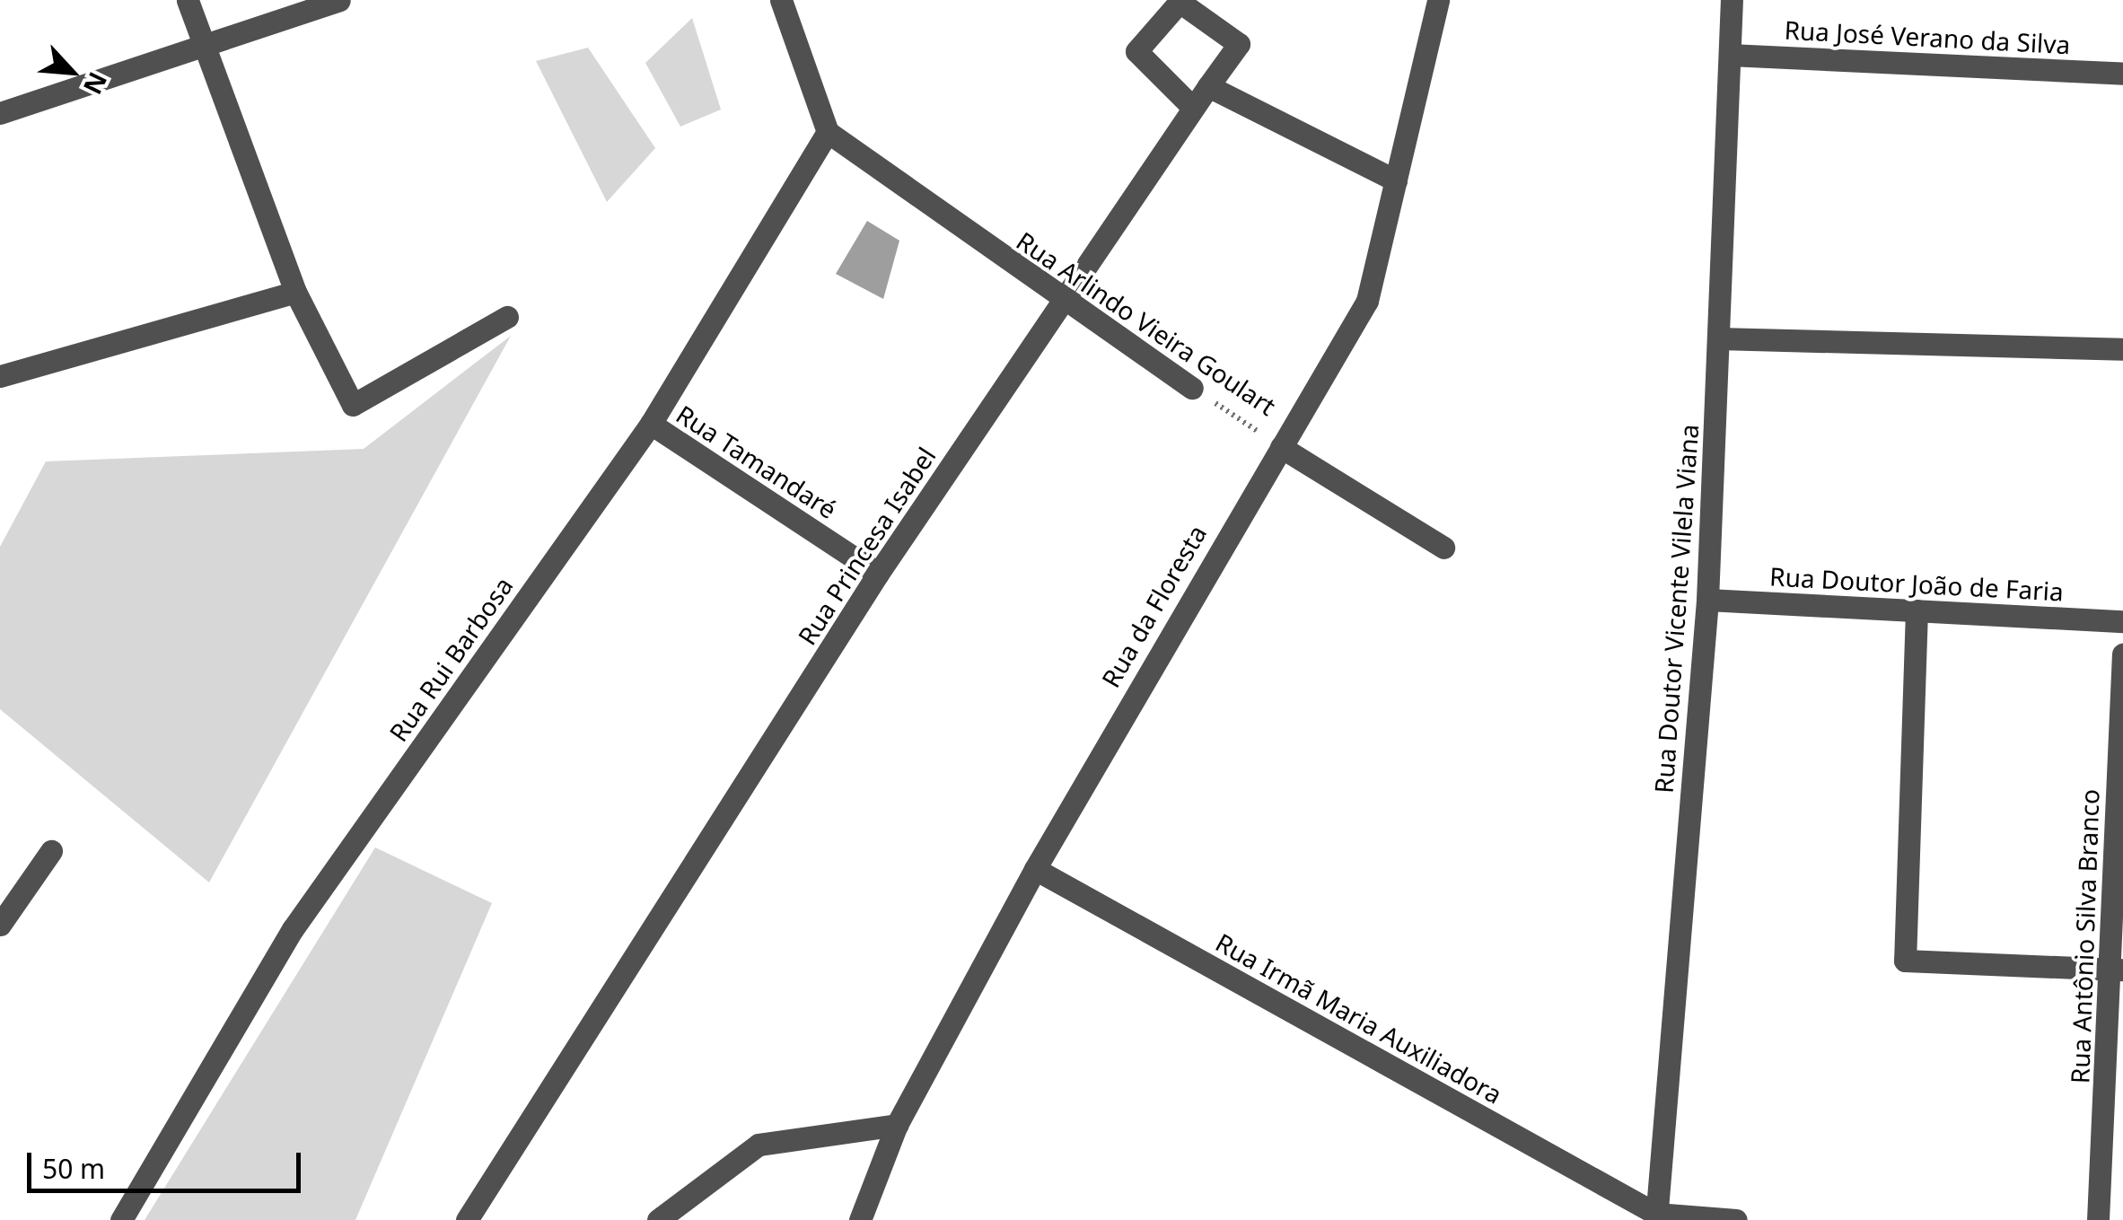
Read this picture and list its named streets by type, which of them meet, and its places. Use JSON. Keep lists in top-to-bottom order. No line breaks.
{"streets":{"street":["Rua José Verano da Silva","Rua Arlindo Vieira Goulart","Rua Tamandaré","Rua Princesa Isabel","Rua Doutor João de Faria","Rua da Floresta","Rua Doutor Vicente Vilela Viana","Rua Rui Barbosa","Rua Antônio Silva Branco","Rua Irmã Maria Auxiliadora"]},"crossings":[["Rua José Verano da Silva","Rua Doutor Vicente Vilela Viana"],["Rua Arlindo Vieira Goulart","Rua Princesa Isabel"],["Rua Arlindo Vieira Goulart","Rua da Floresta"],["Rua Arlindo Vieira Goulart","Rua Rui Barbosa"],["Rua Tamandaré","Rua Princesa Isabel"],["Rua Tamandaré","Rua Rui Barbosa"],["Rua Doutor João de Faria","Rua Doutor Vicente Vilela Viana"],["Rua da Floresta","Rua Irmã Maria Auxiliadora"],["Rua Doutor Vicente Vilela Viana","Rua Irmã Maria Auxiliadora"]],"scale_bar":"50 m","north":"bottom right"}
